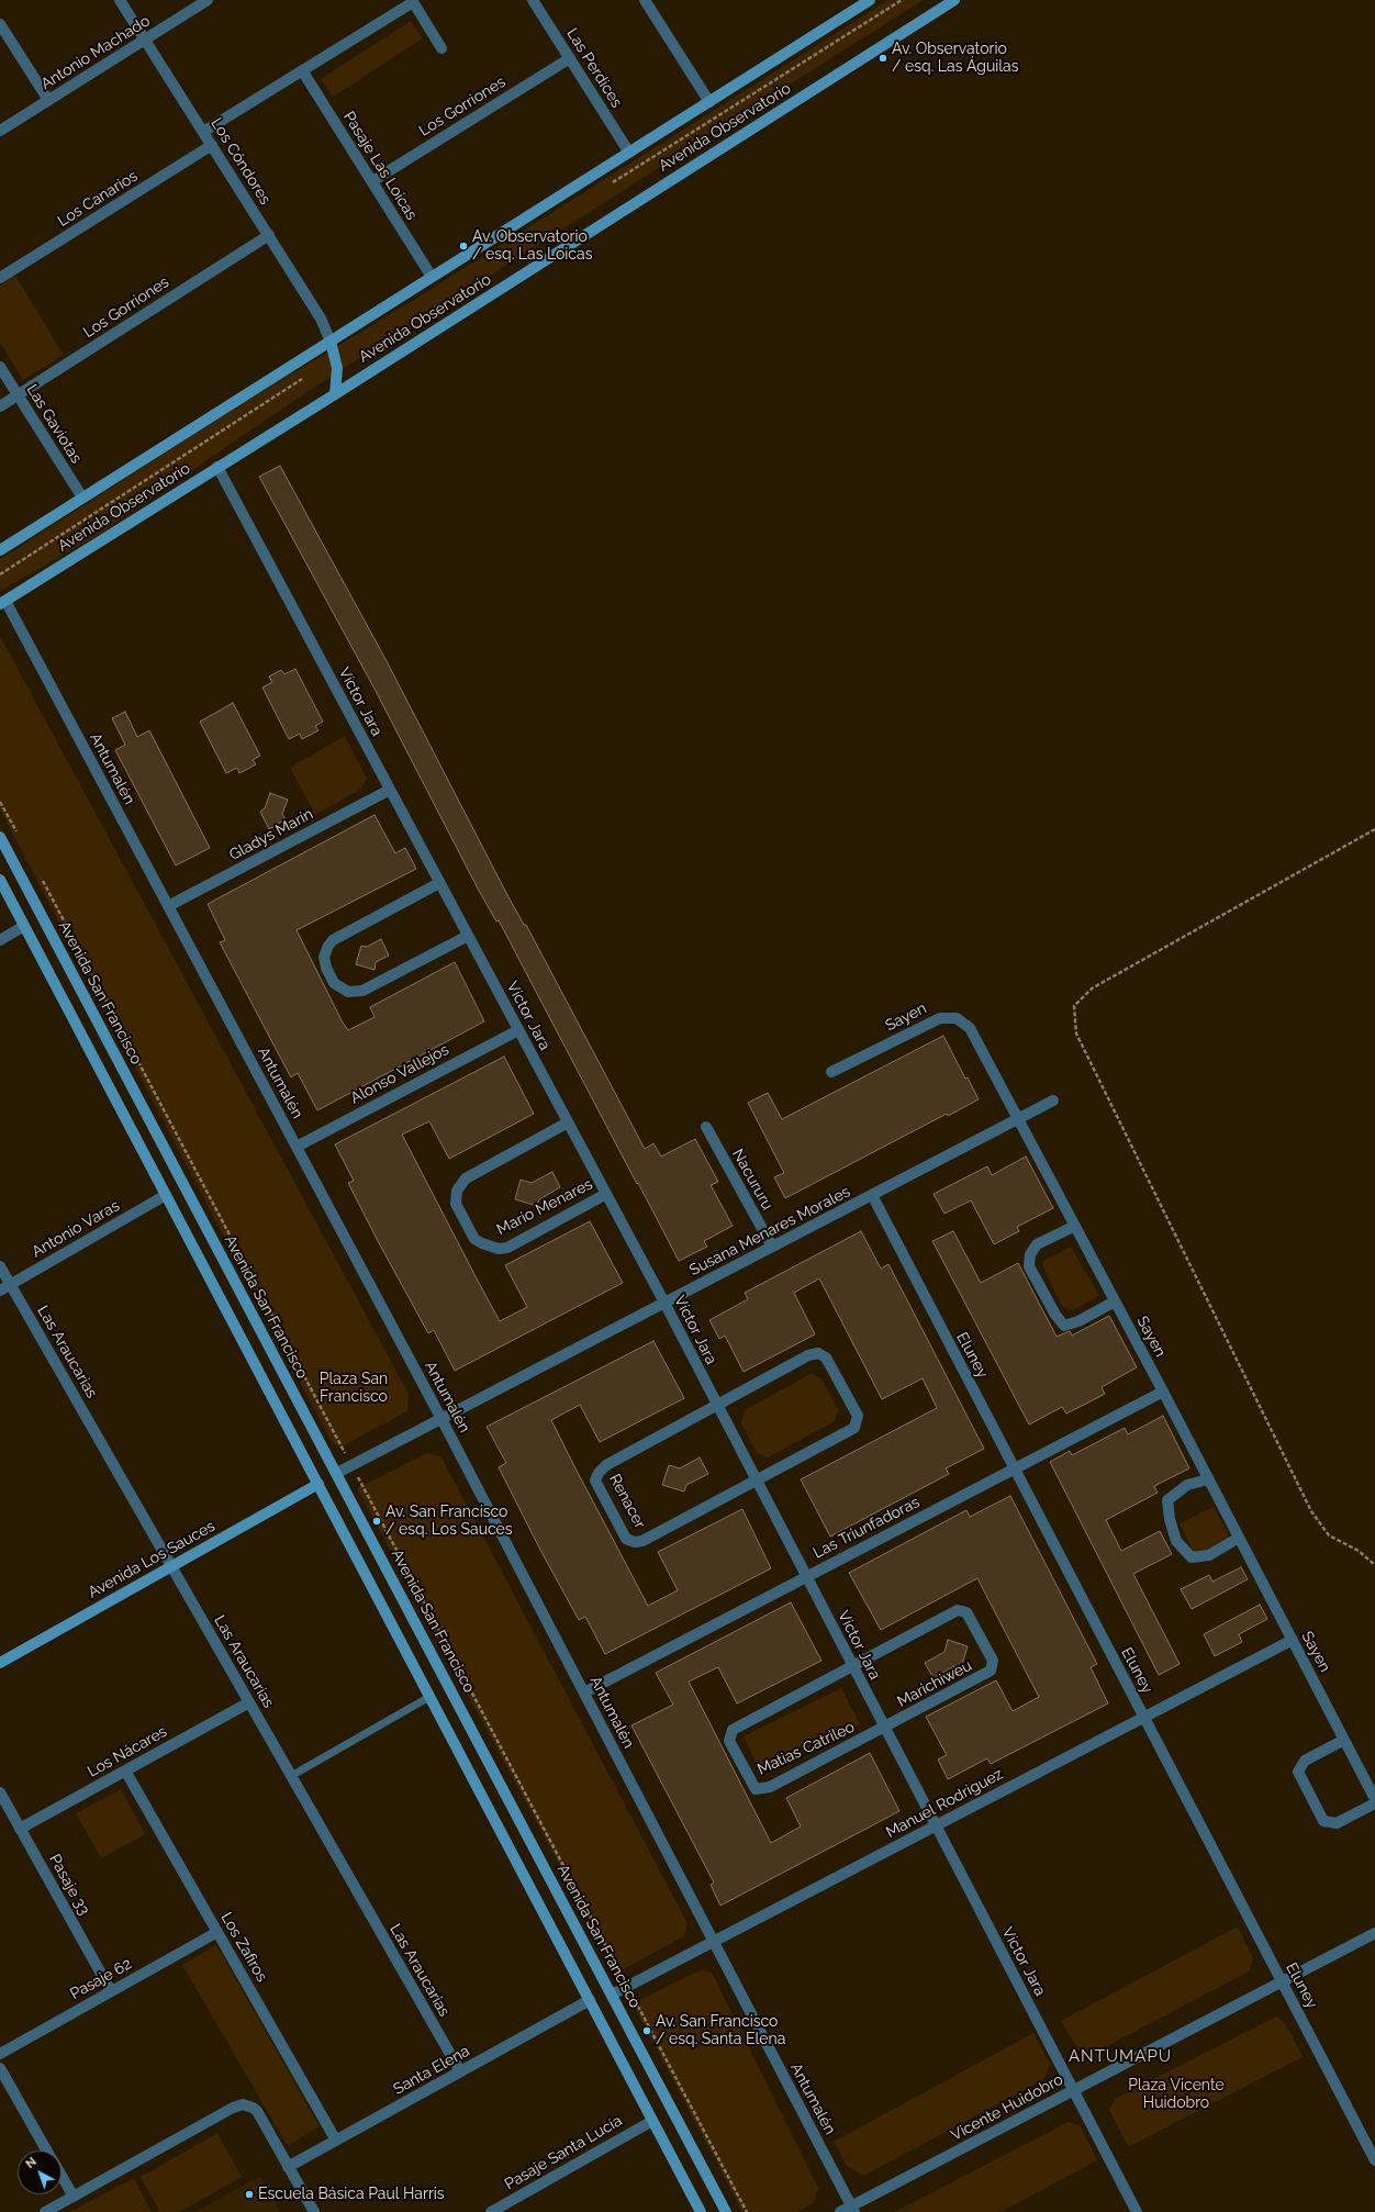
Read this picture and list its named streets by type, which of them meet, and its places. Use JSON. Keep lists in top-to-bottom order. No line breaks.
{"streets":{"main road":["Avenida Observatorio","Avenida San Francisco","Avenida Los Sauces"],"street":["Antonio Machado","Las Perdices","Los Gorriones","Los Cóndores","Pasaje Las Loicas","Los Canarios","Las Gaviotas","Víctor Jara","Antumalén","Gladys Marín","Sayen","Alonso Vallejos","Nacururu","Mario Menares","Antonio Varas","Susana Menares Morales","Las Araucarias","Eluney","Renacer","Las Triunfadoras","Marichiweu","Matias Catrileo","Los Nácares","Manuel Rodriguez","Pasaje 33","Los Zafiros","Pasaje 62","Santa Elena","Vicente Huidobro","Pasaje Santa Lucía"]},"crossings":[["Antonio Machado","Los Cóndores"],["Las Perdices","Los Gorriones"],["Las Perdices","Avenida Observatorio"],["Los Gorriones","Los Cóndores"],["Los Gorriones","Pasaje Las Loicas"],["Los Gorriones","Las Gaviotas"],["Avenida Observatorio","Los Cóndores"],["Avenida Observatorio","Pasaje Las Loicas"],["Avenida Observatorio","Las Gaviotas"],["Avenida Observatorio","Víctor Jara"],["Avenida Observatorio","Antumalén"],["Los Cóndores","Los Canarios"],["Víctor Jara","Gladys Marín"],["Víctor Jara","Alonso Vallejos"],["Víctor Jara","Mario Menares"],["Víctor Jara","Susana Menares Morales"],["Víctor Jara","Renacer"],["Víctor Jara","Las Triunfadoras"],["Víctor Jara","Marichiweu"],["Víctor Jara","Matias Catrileo"],["Víctor Jara","Manuel Rodriguez"],["Víctor Jara","Vicente Huidobro"],["Antumalén","Gladys Marín"],["Antumalén","Alonso Vallejos"],["Antumalén","Susana Menares Morales"],["Antumalén","Las Triunfadoras"],["Antumalén","Manuel Rodriguez"],["Antumalén","Vicente Huidobro"],["Avenida San Francisco","Susana Menares Morales"],["Avenida San Francisco","Manuel Rodriguez"],["Sayen","Susana Menares Morales"],["Sayen","Las Triunfadoras"],["Sayen","Manuel Rodriguez"],["Nacururu","Susana Menares Morales"],["Antonio Varas","Las Araucarias"],["Susana Menares Morales","Eluney"],["Las Araucarias","Avenida Los Sauces"],["Las Araucarias","Los Nácares"],["Las Araucarias","Santa Elena"],["Eluney","Las Triunfadoras"],["Eluney","Manuel Rodriguez"],["Eluney","Vicente Huidobro"],["Marichiweu","Matias Catrileo"],["Los Nácares","Pasaje 33"],["Los Nácares","Los Zafiros"],["Pasaje 33","Pasaje 62"],["Los Zafiros","Pasaje 62"],["Los Zafiros","Santa Elena"]],"districts":["ANTUMAPU"],"parks":["Plaza San Francisco","Plaza Vicente Huidobro"],"places":["Av. Observatorio / esq. Las Águilas","Av. Observatorio / esq. Las Loicas","Av. San Francisco / esq. Los Sauces","Av. San Francisco / esq. Santa Elena","Escuela Básica Paul Harris"],"north":"top left"}
